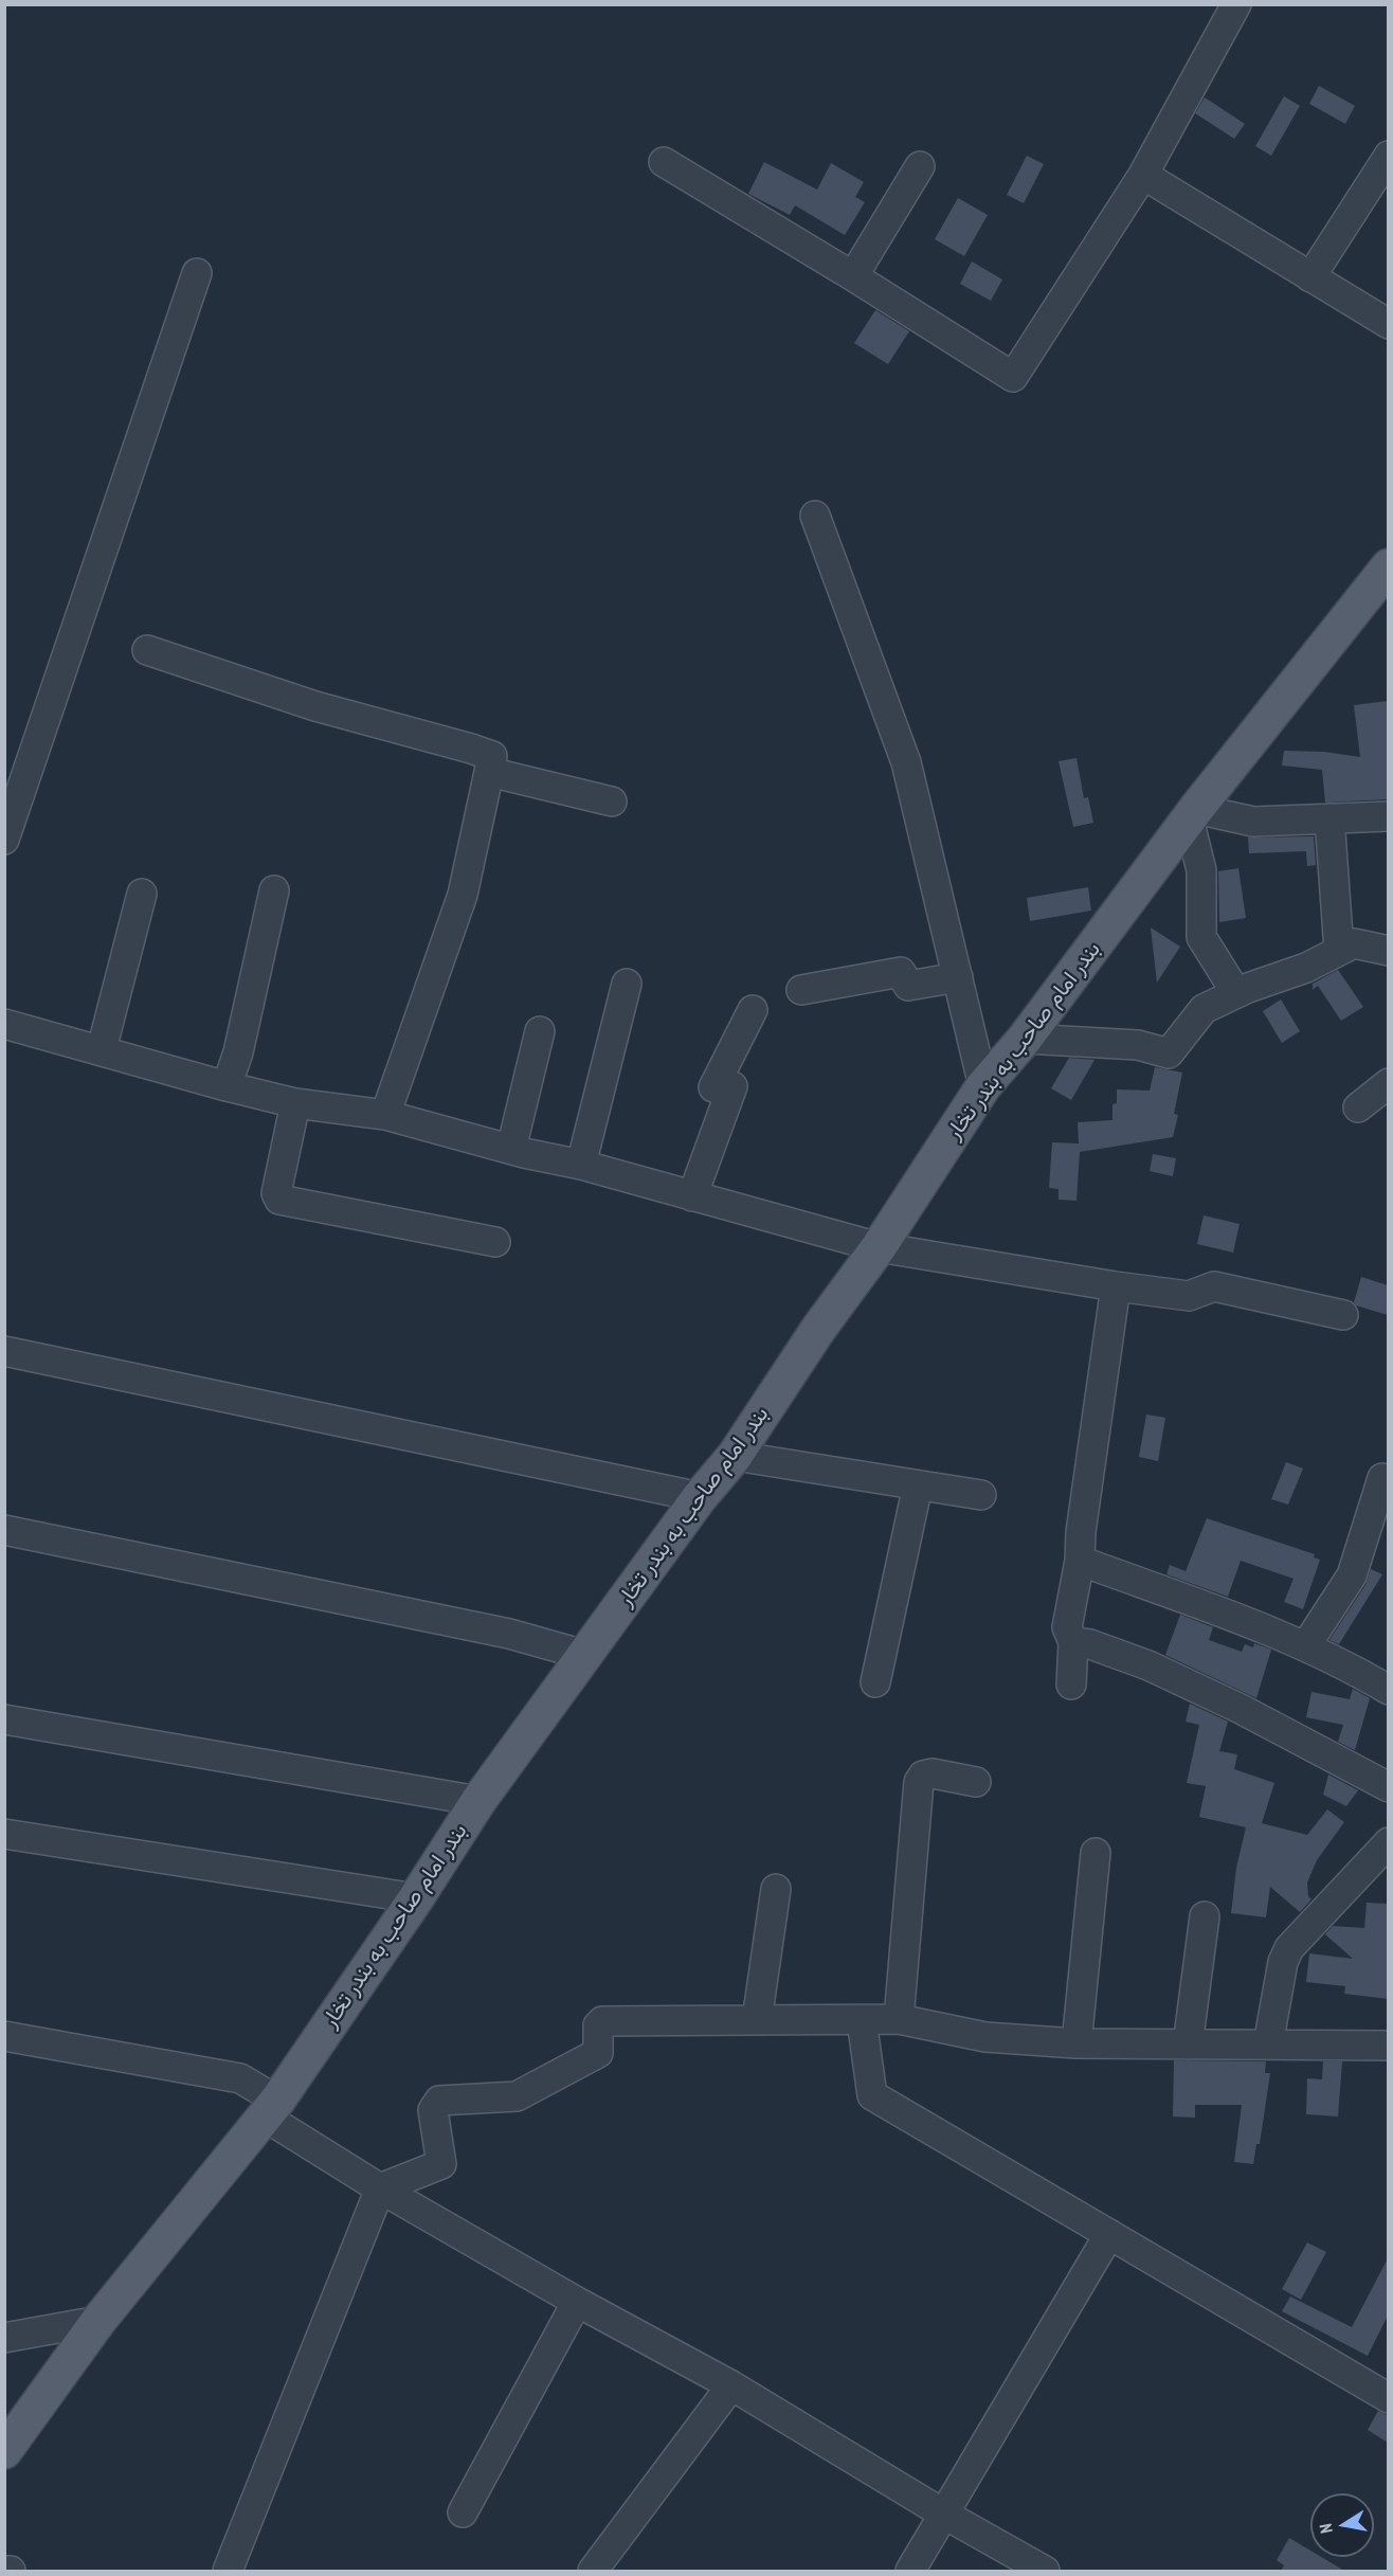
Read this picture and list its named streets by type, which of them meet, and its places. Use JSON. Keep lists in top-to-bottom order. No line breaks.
{"streets":{"main road":["بندر امام صاحب به بندر تخار"]},"north":"left"}
